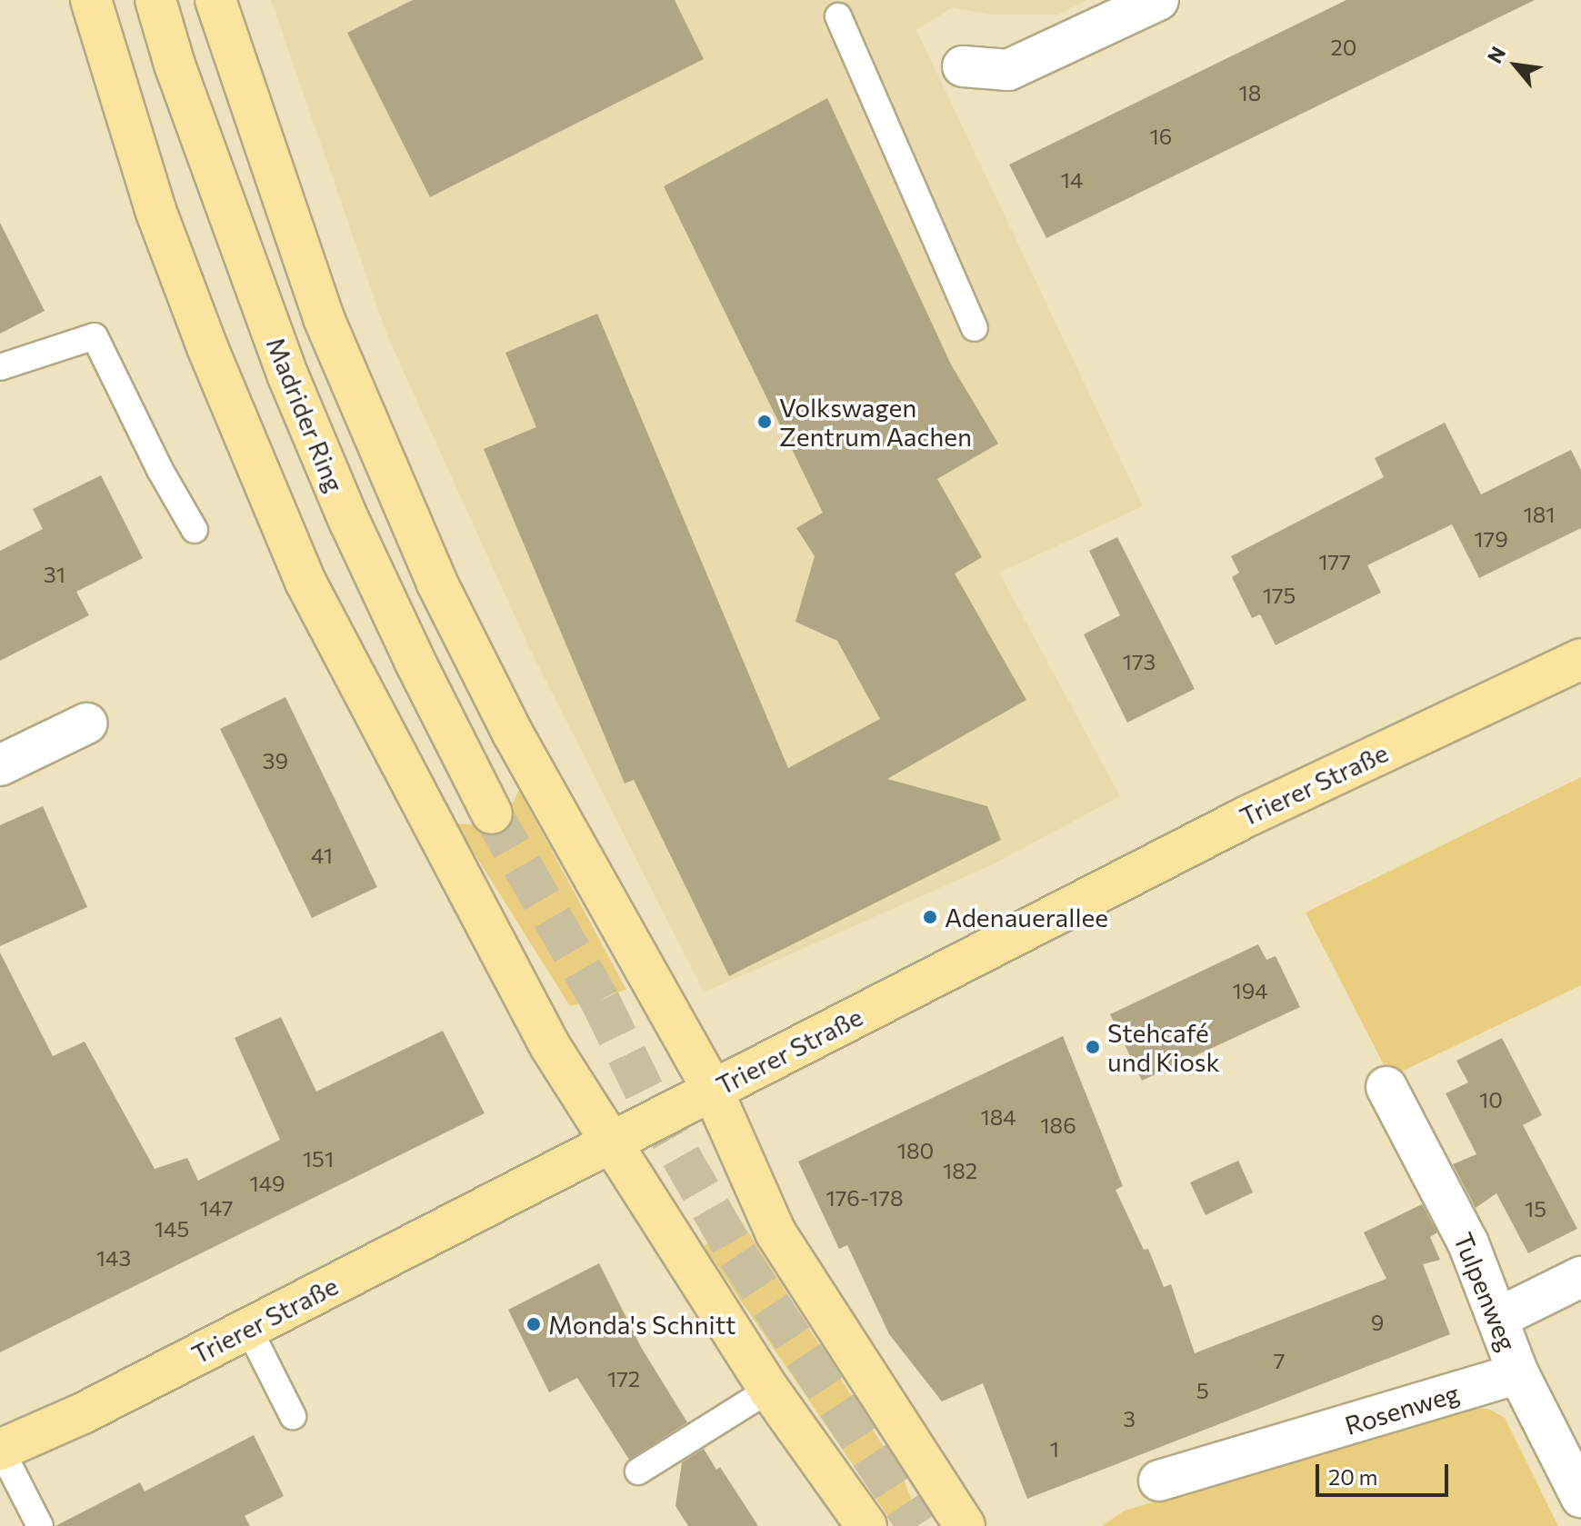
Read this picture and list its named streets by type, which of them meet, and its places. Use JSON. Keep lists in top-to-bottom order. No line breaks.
{"streets":{"main road":["Madrider Ring","Trierer Straße"],"street":["Tulpenweg","Rosenweg"]},"crossings":[["Tulpenweg","Rosenweg"]],"places":["Volkswagen Zentrum Aachen","Adenauerallee","Stehcafé und Kiosk","Monda's Schnitt"],"house_numbers":["20","18","16","14","181","179","177","31","175","173","39","41","194","10","184","186","180","151","182","149","176-178","147","15","145","143","9","7","172","5","3","1"],"scale_bar":"20 m","north":"top left"}
